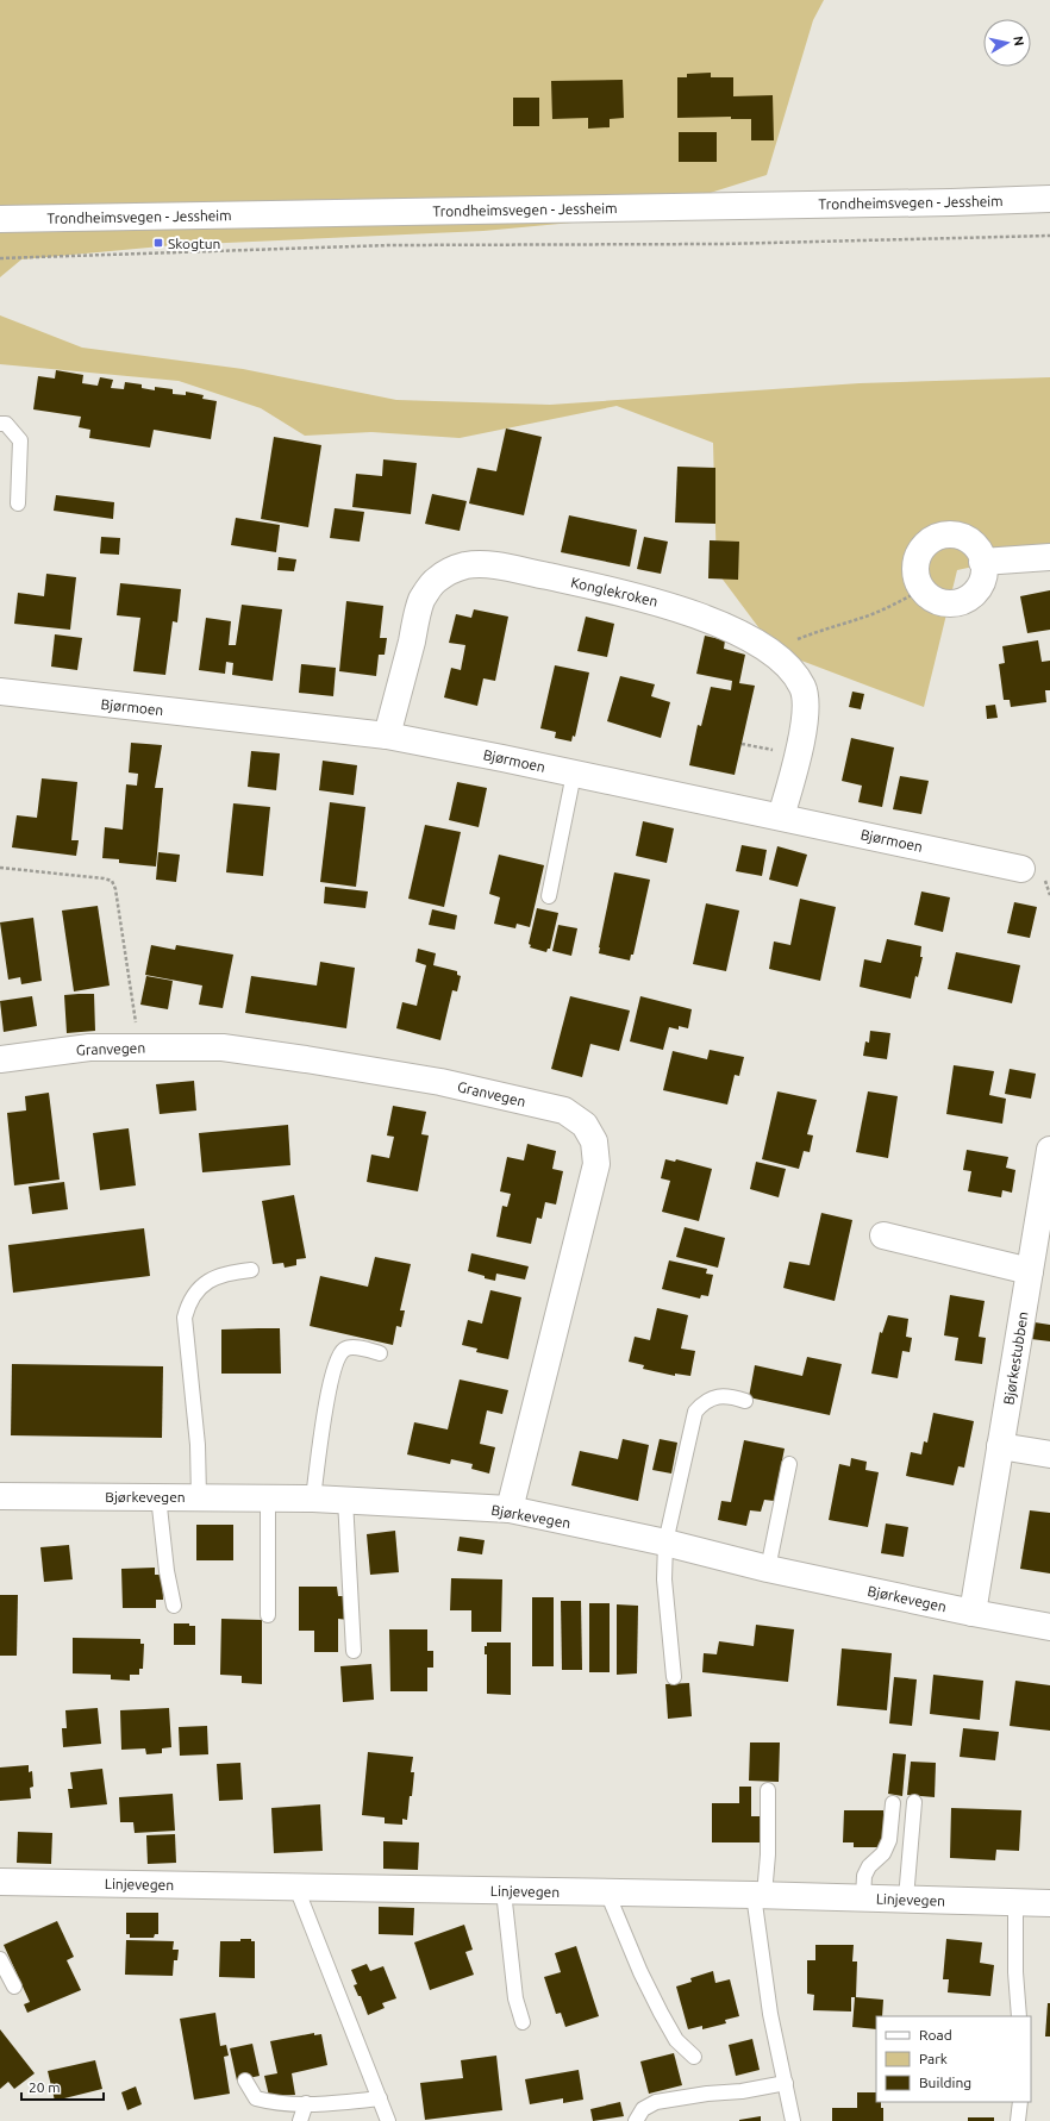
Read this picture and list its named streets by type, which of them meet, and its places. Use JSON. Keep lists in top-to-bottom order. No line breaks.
{"streets":{"street":["Trondheimsvegen - Jessheim","Konglekroken","Bjørmoen","Granvegen","Bjørkestubben","Bjørkevegen","Linjevegen"]},"crossings":[["Konglekroken","Bjørmoen"],["Granvegen","Bjørkevegen"],["Bjørkestubben","Bjørkevegen"]],"places":{"transit":["Skogtun"]},"legend":["Road","Park","Building"],"scale_bar":"20 m","north":"right"}
